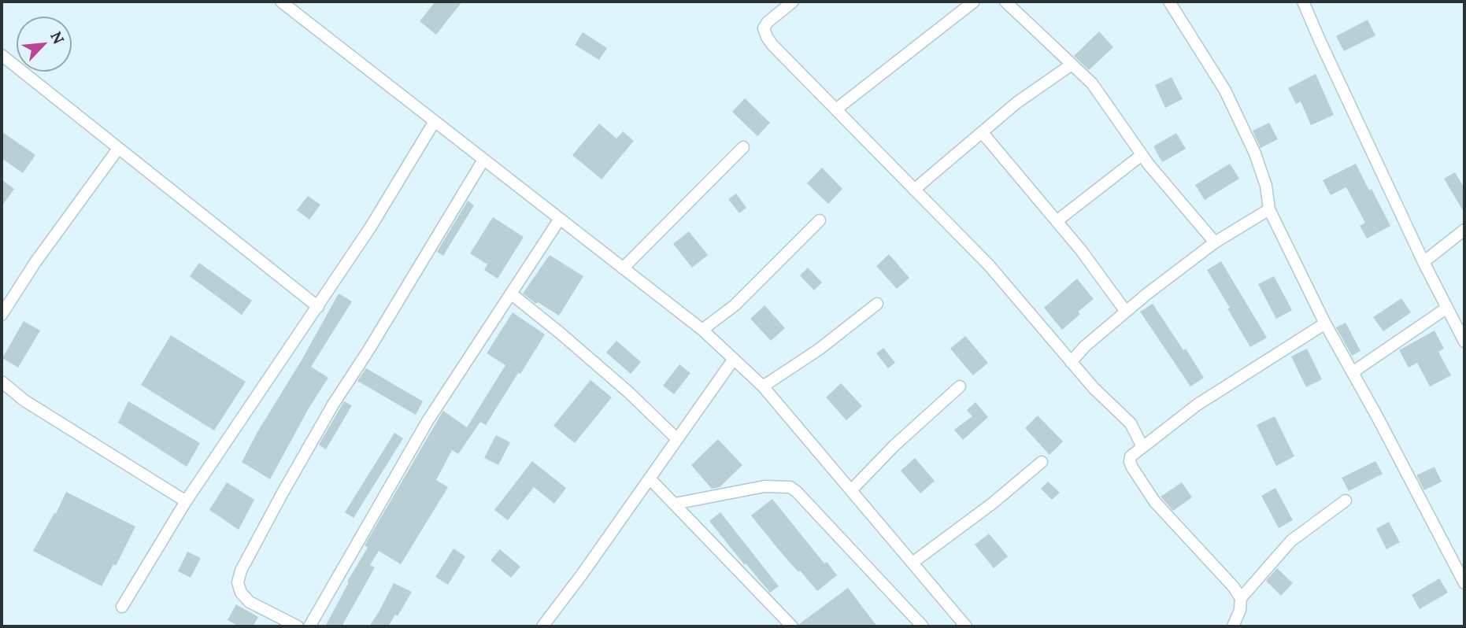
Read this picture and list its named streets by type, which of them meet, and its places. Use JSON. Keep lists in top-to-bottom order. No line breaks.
{"north":"top right"}
